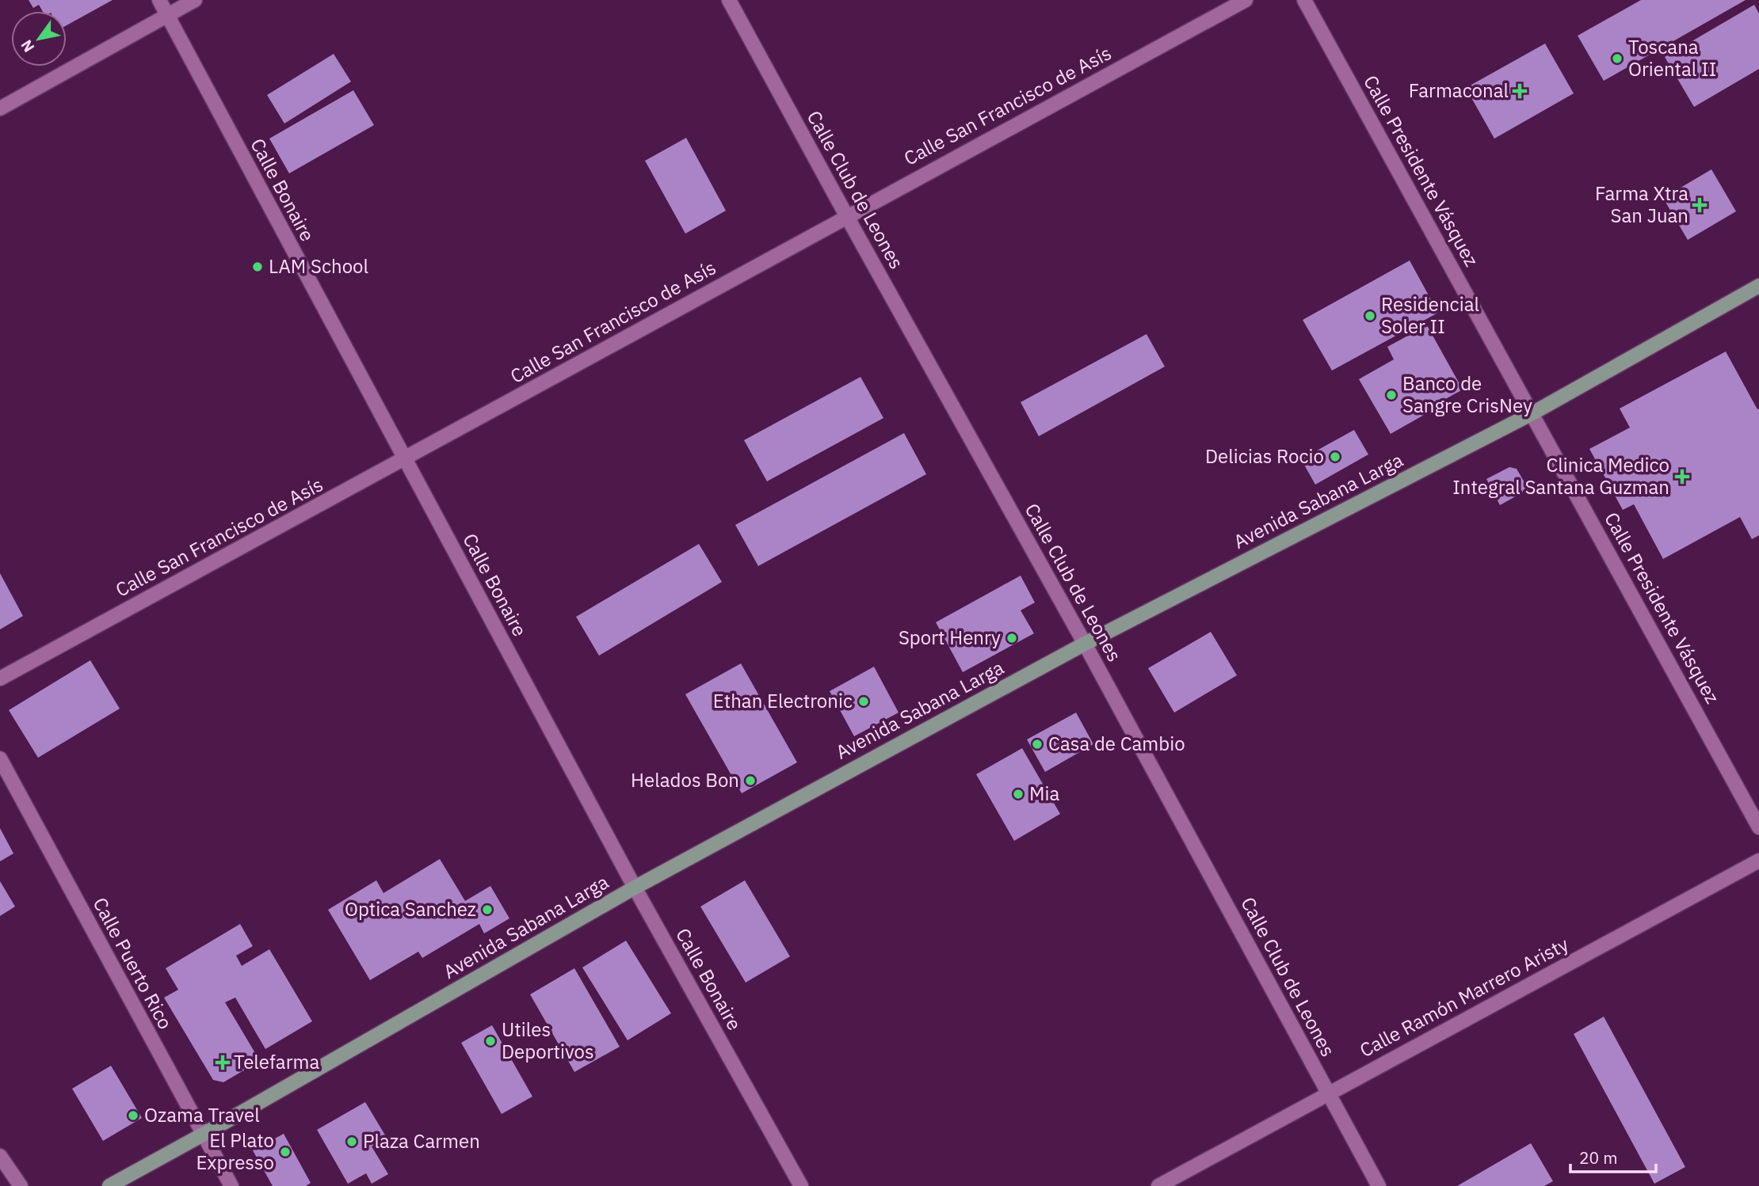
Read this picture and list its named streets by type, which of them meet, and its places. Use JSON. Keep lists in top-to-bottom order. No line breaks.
{"streets":{"main road":["Avenida Sabana Larga"],"street":["Calle San Francisco de Asís","Calle Presidente Vásquez","Calle Bonaire","Calle Club de Leones","Calle Puerto Rico","Calle Ramón Marrero Aristy"]},"crossings":[["Calle San Francisco de Asís","Calle Bonaire"],["Calle San Francisco de Asís","Calle Club de Leones"],["Calle Presidente Vásquez","Avenida Sabana Larga"],["Calle Bonaire","Avenida Sabana Larga"],["Calle Club de Leones","Avenida Sabana Larga"],["Calle Club de Leones","Calle Ramón Marrero Aristy"],["Avenida Sabana Larga","Calle Puerto Rico"]],"places":{"other":["Toscana Oriental II","LAM School","Residencial Soler II","Banco de Sangre CrisNey","Delicias Rocio","Sport Henry","Ethan Electronic","Casa de Cambio","Helados Bon","Mia","Optica Sanchez","Utiles Deportivos","Ozama Travel","Plaza Carmen","El Plato Expresso"],"health":["Farmaconal","Farma Xtra San Juan","Clinica Medico Integral Santana Guzman","Telefarma"]},"scale_bar":"20 m","north":"bottom left"}
